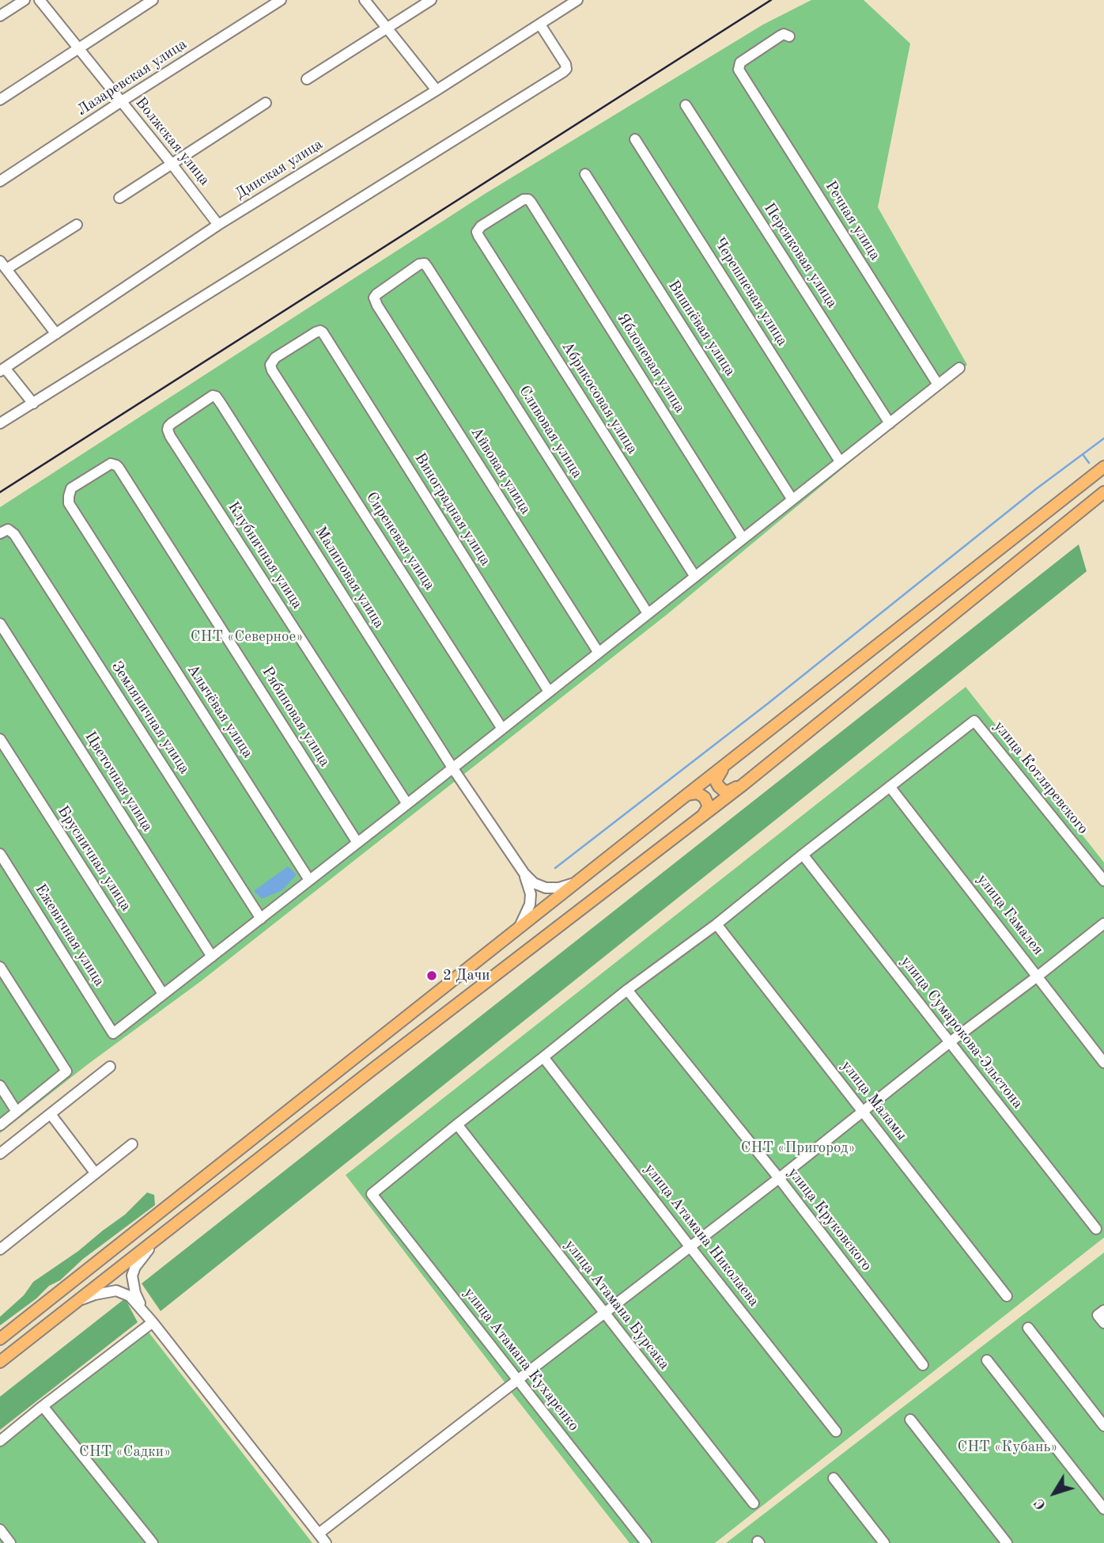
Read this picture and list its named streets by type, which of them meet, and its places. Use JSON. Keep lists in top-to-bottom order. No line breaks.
{"streets":{"street":["Лазаревская улица","Волжская улица","Динская улица","Речная улица","Персиковая улица","Черешневая улица","Вишнёвая улица","Яблоневая улица","Абрикосовая улица","Сливовая улица","Айвовая улица","Виноградная улица","Сиреневая улица","Клубничная улица","Малиновая улица","Алычёвая улица","Рябиновая улица","Земляничная улица","улица Котляревского","Цветочная улица","Брусничная улица","улица Гамалея","Ежевичная улица","улица Сумарокова-Эльстона","улица Маламы","улица Круковского","улица Атамана Николаева","улица Атамана Бурсака","улица Атамана Кухаренко"]},"crossings":[["Лазаревская улица","Волжская улица"],["Волжская улица","Динская улица"],["Яблоневая улица","Абрикосовая улица"],["Сливовая улица","Айвовая улица"],["Виноградная улица","Сиреневая улица"],["Клубничная улица","Малиновая улица"],["Алычёвая улица","Рябиновая улица"],["улица Котляревского","улица Гамалея"],["Брусничная улица","Ежевичная улица"],["улица Атамана Бурсака","улица Атамана Кухаренко"]],"parks":["СНТ «Северное»","СНТ «Пригород»","СНТ «Кубань»","СНТ «Садки»"],"places":["2 Дачи"],"north":"bottom left"}
